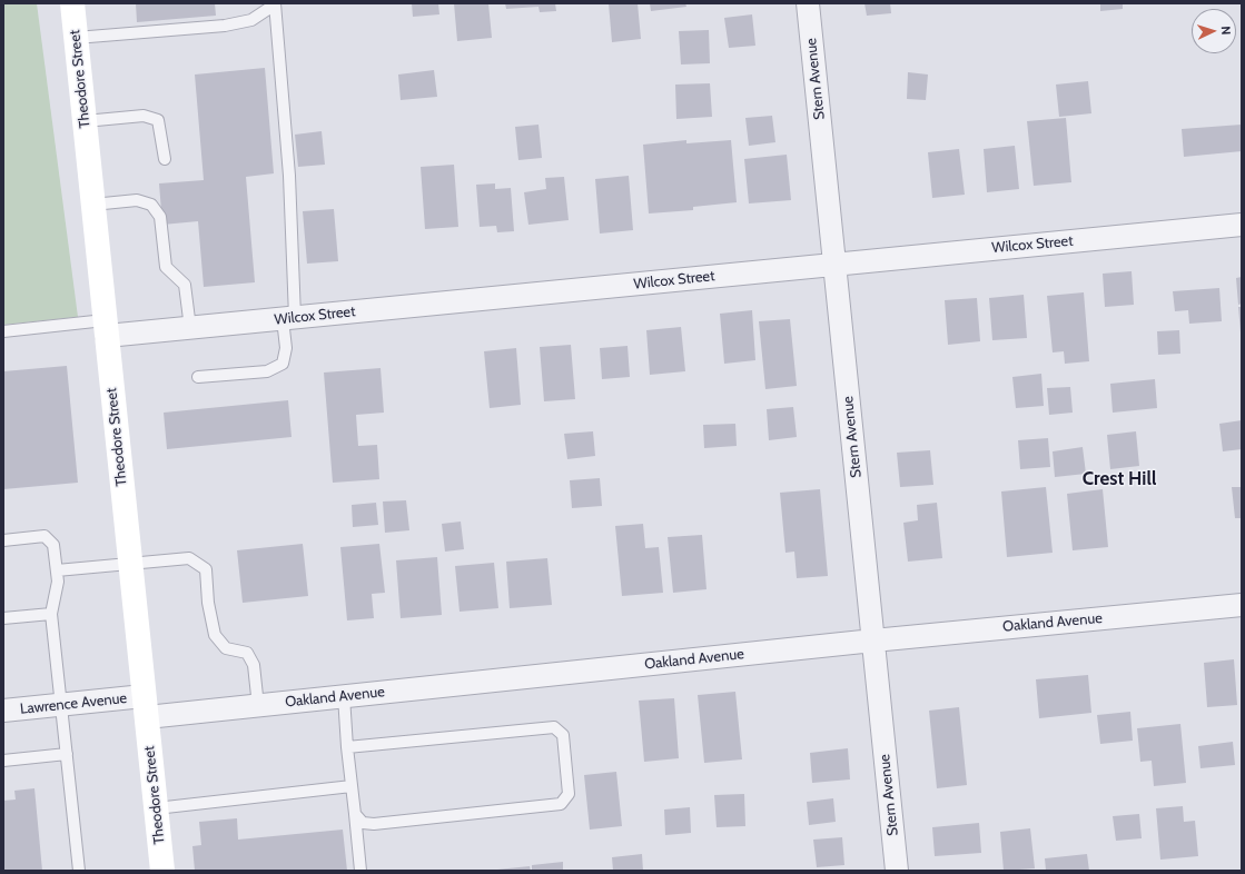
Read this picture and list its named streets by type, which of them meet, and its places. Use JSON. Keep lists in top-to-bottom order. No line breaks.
{"streets":{"main road":["Theodore Street"],"street":["Stern Avenue","Wilcox Street","Oakland Avenue","Lawrence Avenue"]},"crossings":[["Theodore Street","Wilcox Street"],["Theodore Street","Oakland Avenue"],["Theodore Street","Lawrence Avenue"],["Stern Avenue","Wilcox Street"],["Stern Avenue","Oakland Avenue"],["Oakland Avenue","Lawrence Avenue"]],"districts":["Crest Hill"],"north":"right"}
